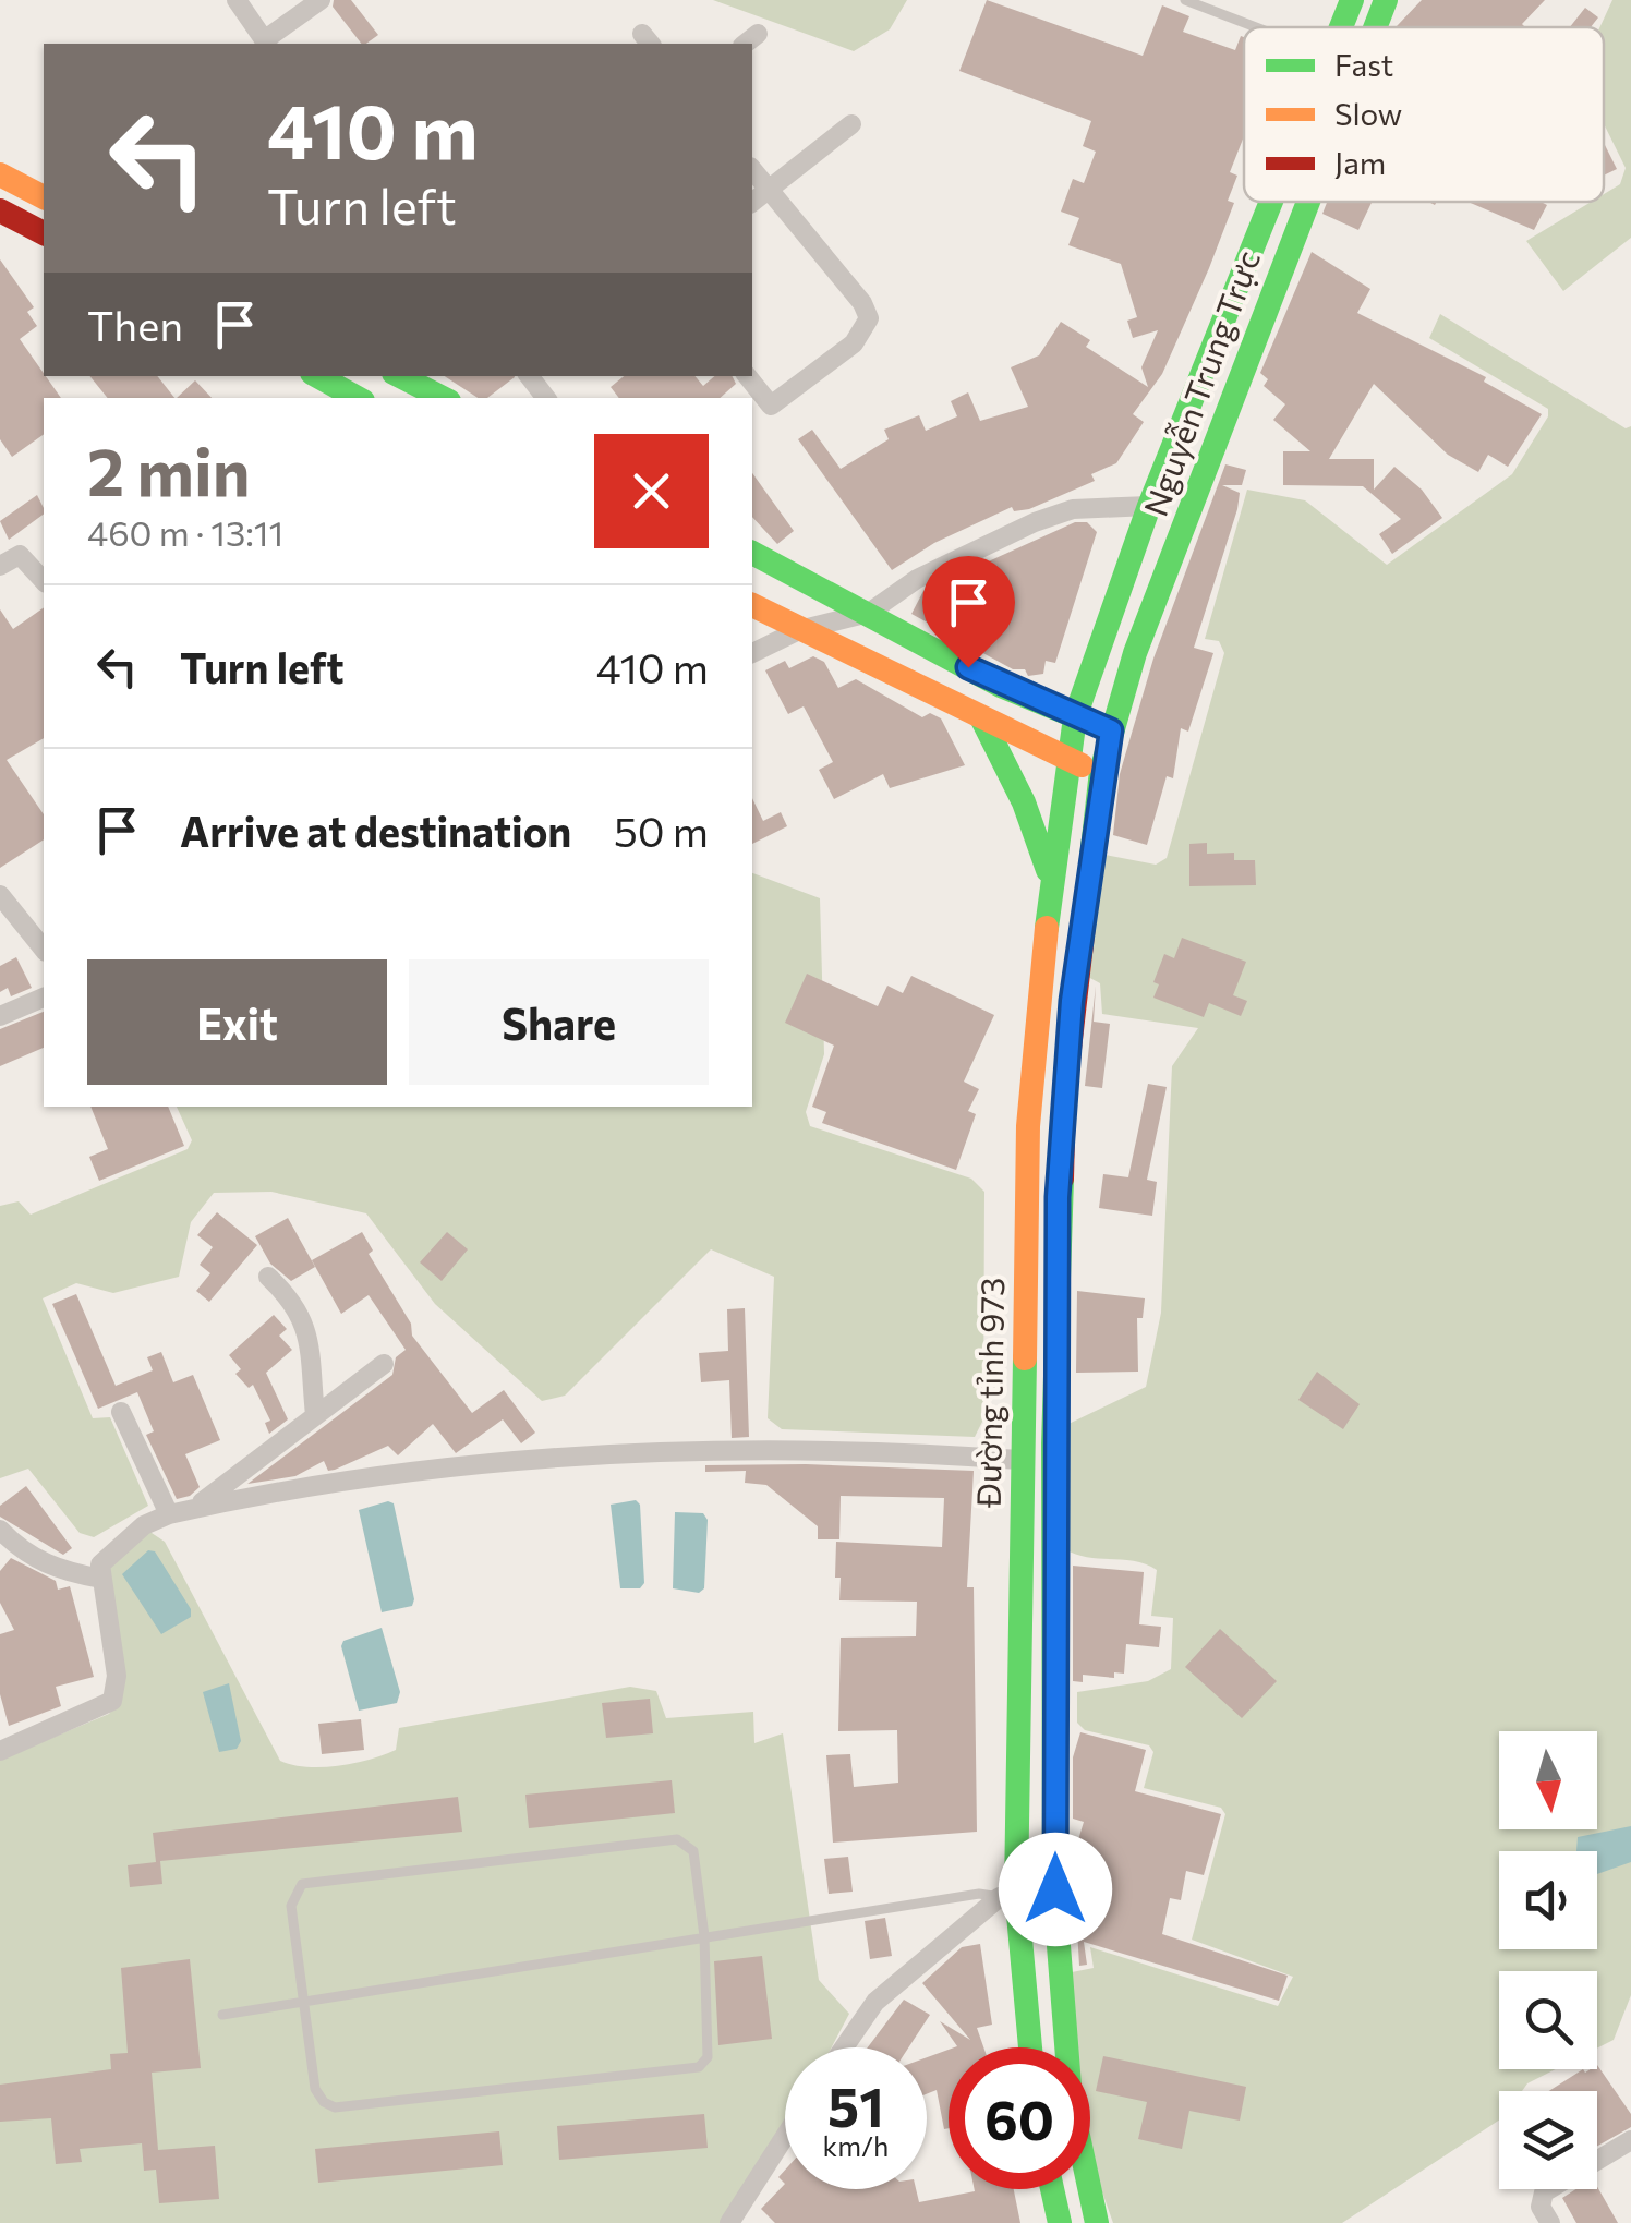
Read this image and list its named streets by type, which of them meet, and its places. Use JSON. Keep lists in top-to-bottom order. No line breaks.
{"streets":{"main road":["Nguyễn Trung Trực","Đường tỉnh 973"]},"crossings":[["Nguyễn Trung Trực","Đường tỉnh 973"]],"legend":["Fast","Slow","Jam"],"north":"bottom","page":{"turn":["410 m","Turn left"],"then":"Then","heading":["2 min","460 m · 13:11"],"list":[{"name":"Turn left","value":"410 m"},{"name":"Arrive at destination","value":"50 m"}],"buttons":["Exit","Share"],"speed":"51 km/h","limit":"60"}}
